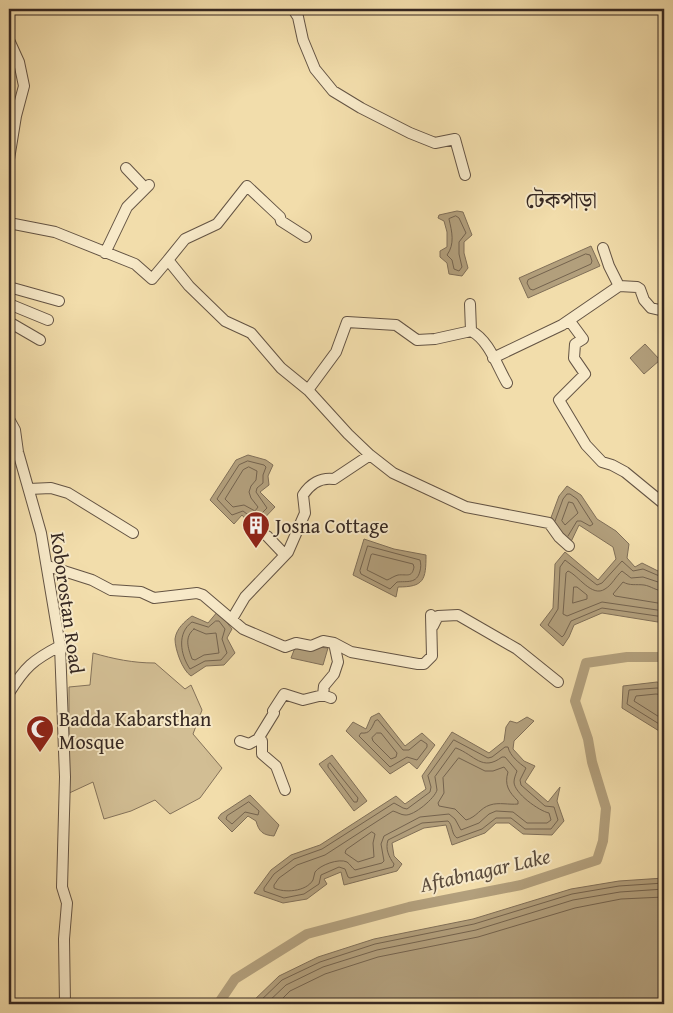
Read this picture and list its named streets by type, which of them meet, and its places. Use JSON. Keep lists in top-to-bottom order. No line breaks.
{"streets":{"street":["Koborostan Road"]},"districts":["টেকপাড়া"],"water":["Aftabnagar Lake"],"places":{"building":["Josna Cottage"],"mosque":["Badda Kabarsthan Mosque"]}}
